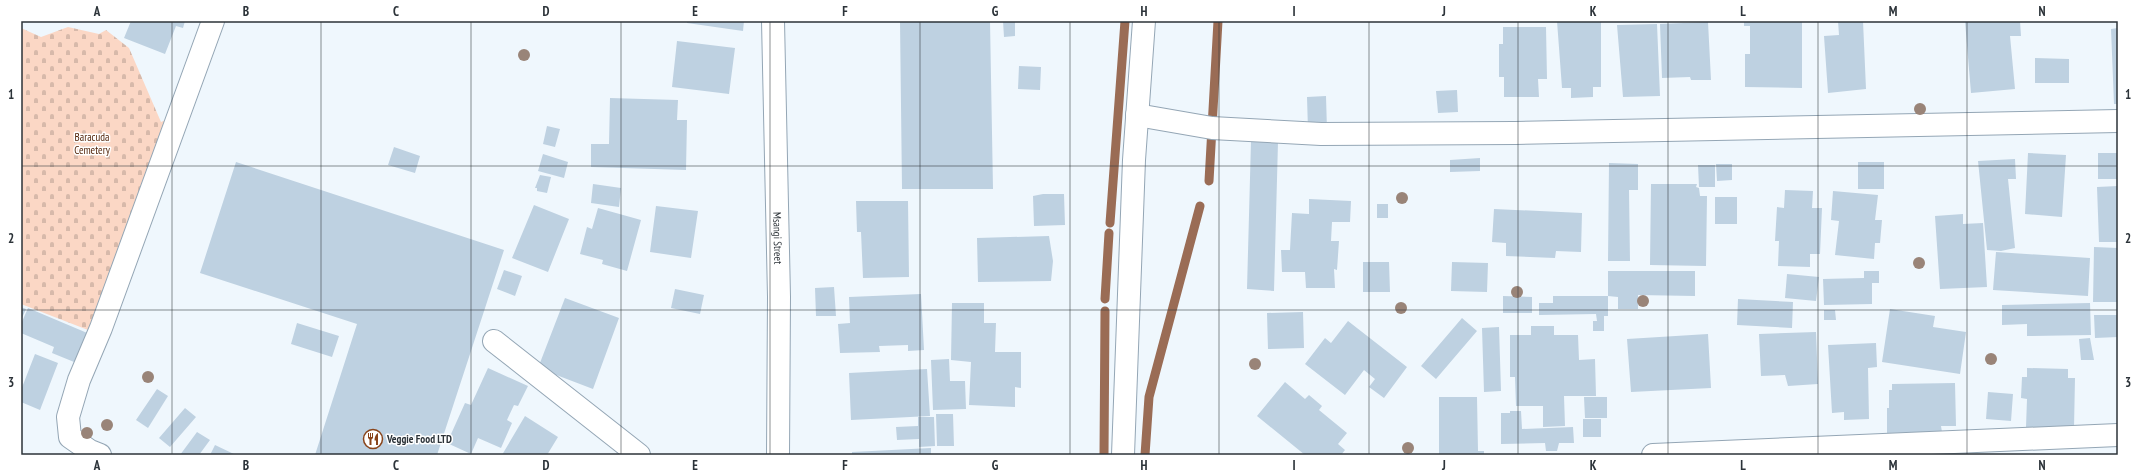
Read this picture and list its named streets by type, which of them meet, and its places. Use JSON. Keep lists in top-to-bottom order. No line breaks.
{"streets":{"street":["Msangi Street"]},"parks":["Baracuda Cemetery"],"places":{"restaurant":["Veggie Food LTD"]},"grid":{"columns":["A","B","C","D","E","F","G","H","I","J","K","L","M","N"],"rows":["1","2","3"]}}
